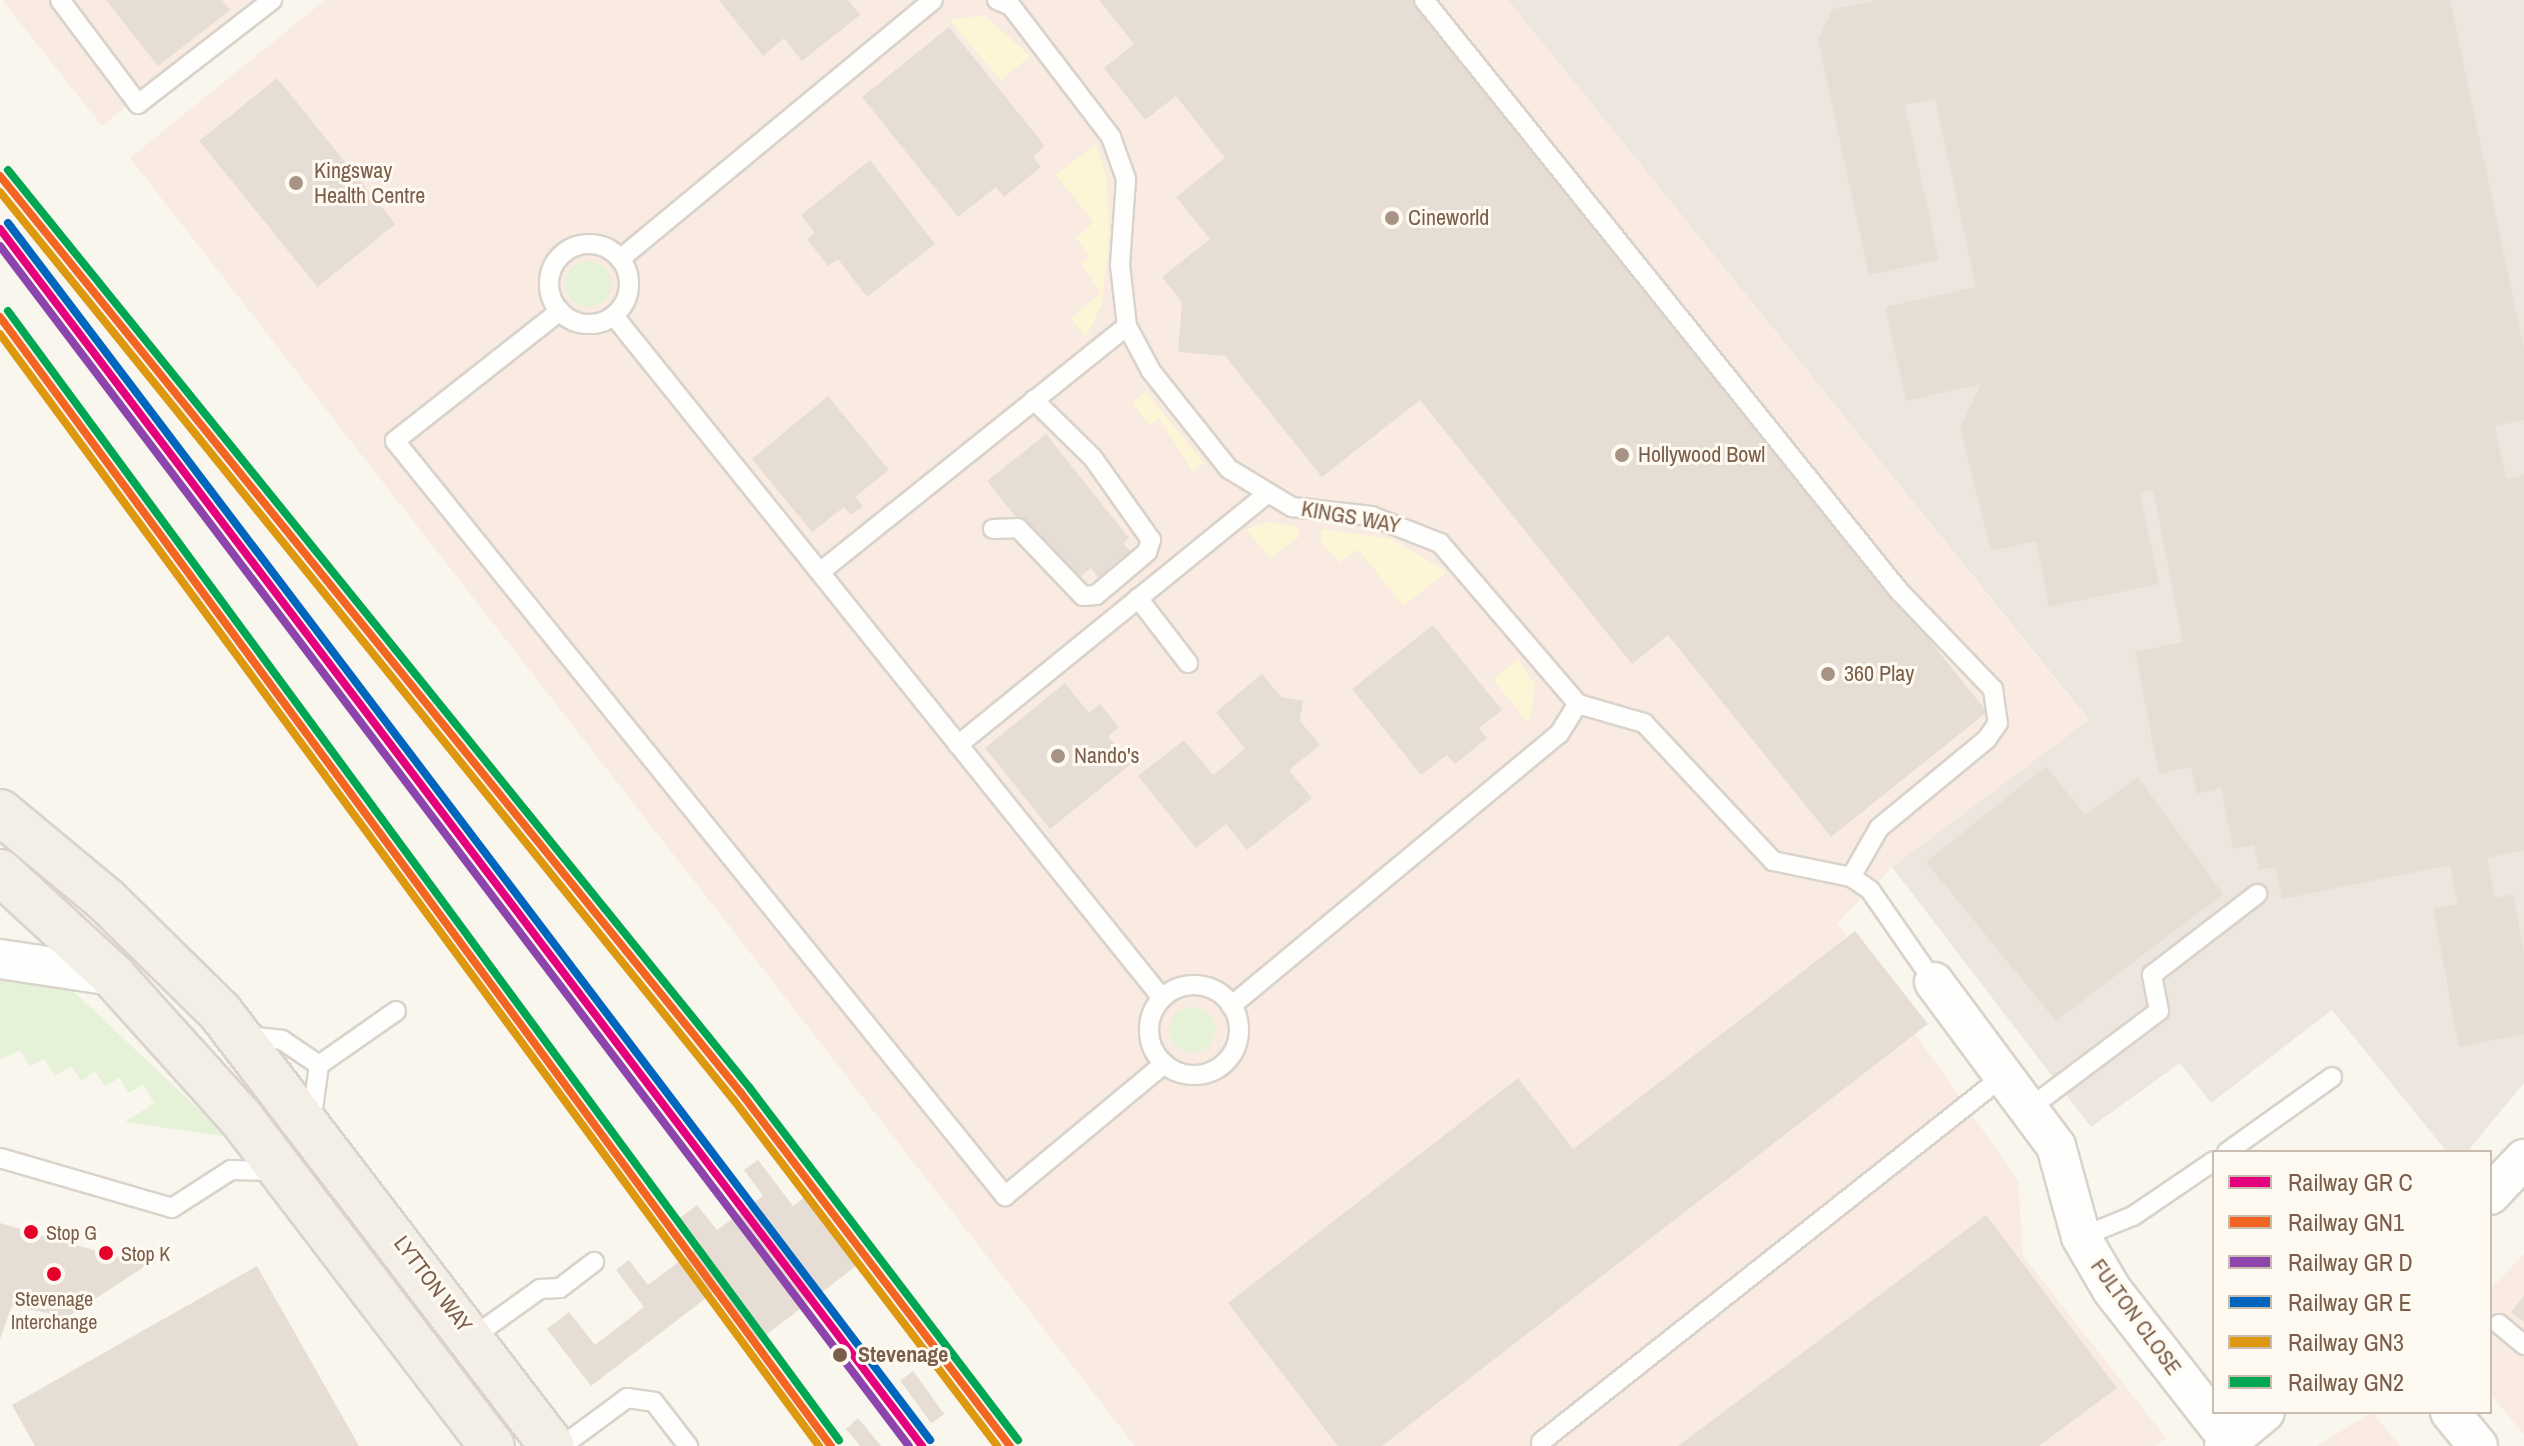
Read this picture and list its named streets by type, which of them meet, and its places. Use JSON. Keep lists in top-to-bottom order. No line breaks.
{"streets":{"main road":["LYTTON WAY"],"street":["FULTON CLOSE"],"lane":["KINGS WAY"]},"places":["Kingsway Health Centre","Cineworld","Hollywood Bowl","360 Play","Nando's","Stop G","Stop K","Stevenage Interchange","Stevenage"],"lines":["rail line GN2","rail line GN1","rail line GN3"],"legend":["Railway GR C","Railway GN1","Railway GR D","Railway GR E","Railway GN3","Railway GN2"]}
